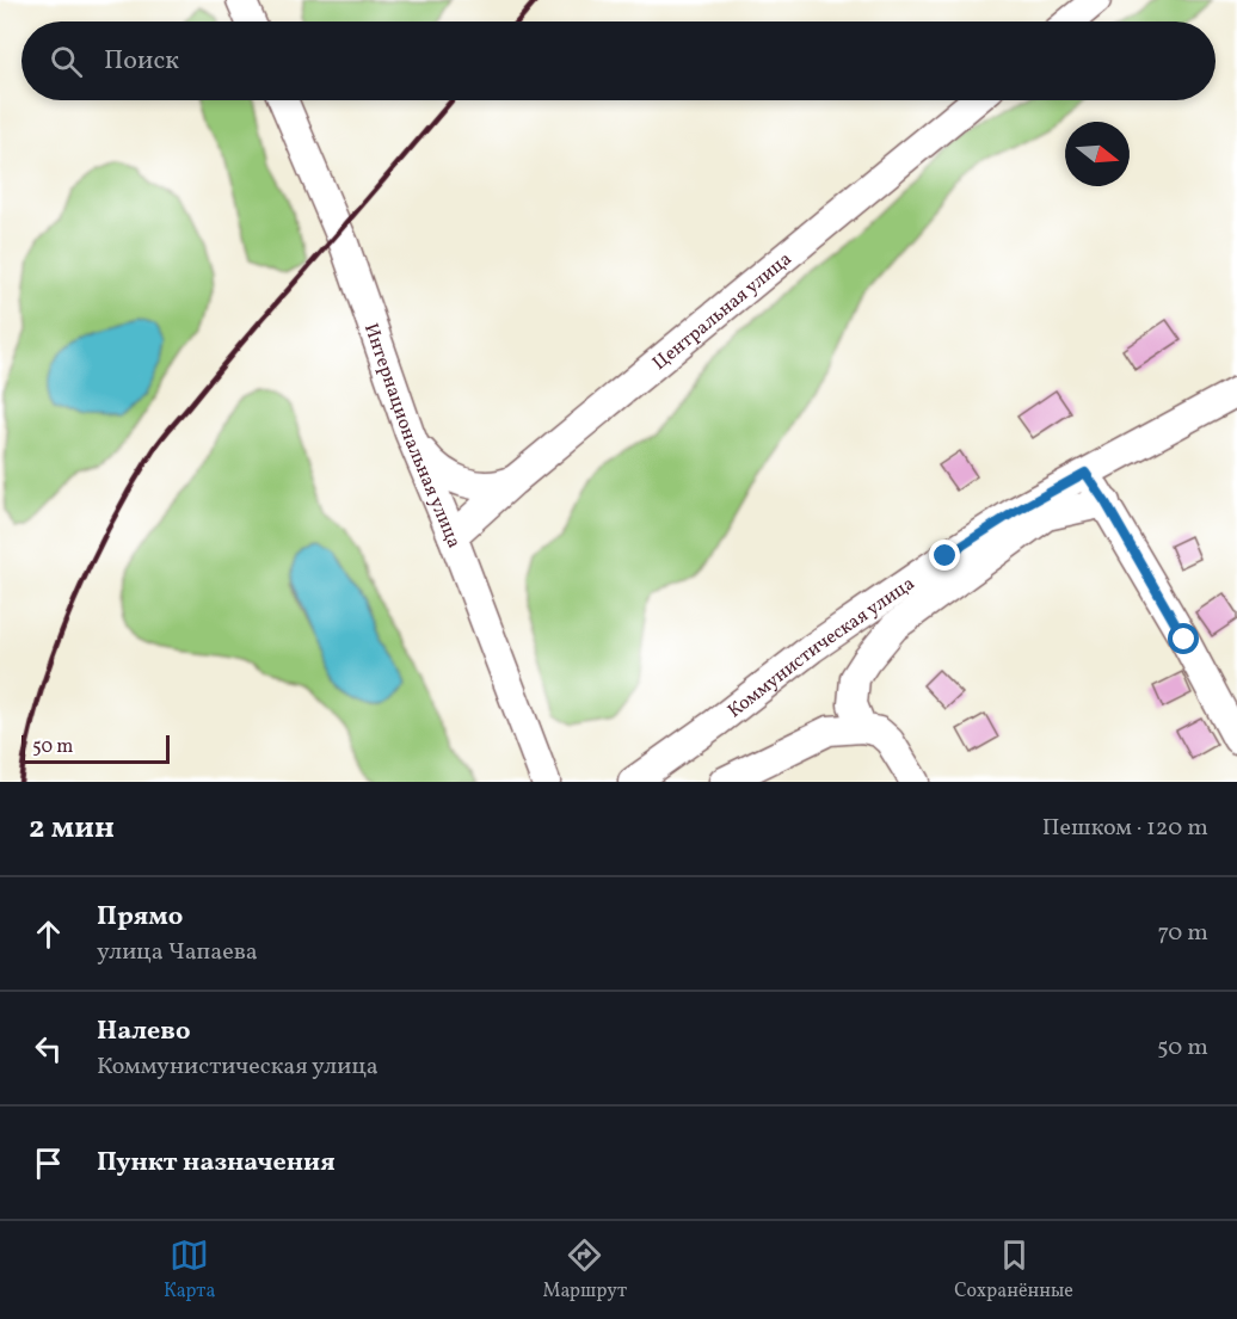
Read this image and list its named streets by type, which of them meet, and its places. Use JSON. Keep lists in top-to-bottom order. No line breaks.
{"streets":{"street":["Центральная улица","Интернациональная улица","Коммунистическая улица"]},"crossings":[["Центральная улица","Интернациональная улица"]],"scale_bar":"50 m","north":"right","page":{"search":"Поиск","scale":"50 m","heading":["2 мин","Пешком · 120 m"],"list":[["Прямо","улица Чапаева","70 m"],["Налево","Коммунистическая улица","50 m"],"Пункт назначения"],"nav":["Карта","Маршрут","Сохранённые"]}}
